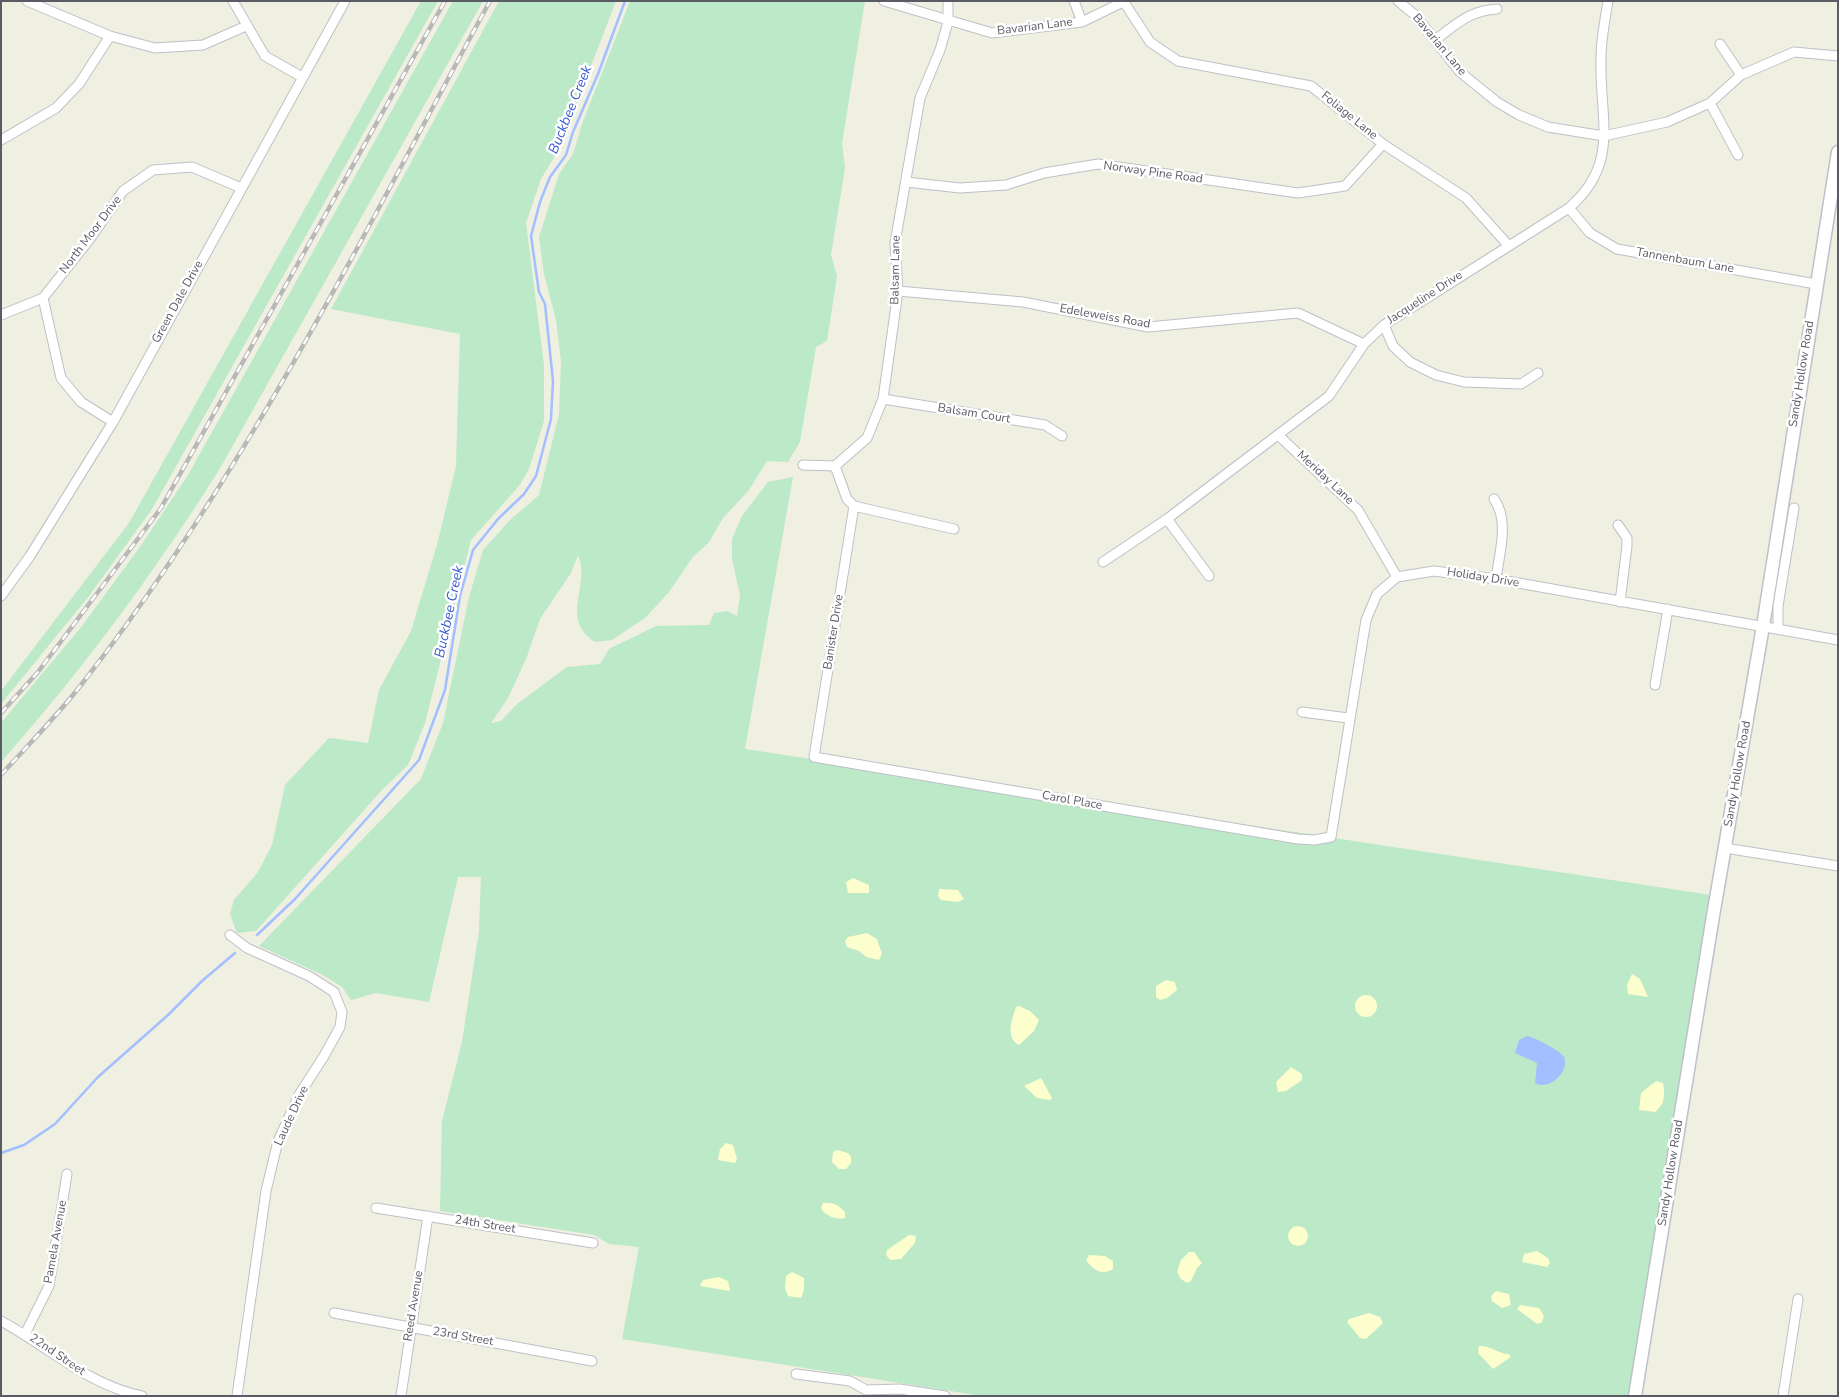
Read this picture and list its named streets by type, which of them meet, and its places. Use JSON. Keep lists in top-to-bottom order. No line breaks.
{"streets":{"street":["Bavarian Lane","Foliage Lane","Norway Pine Road","North Moor Drive","Tannenbaum Lane","Balsam Lane","Jacqueline Drive","Green Dale Drive","Edeleweiss Road","Sandy Hollow Road","Balsam Court","Meriday Lane","Holiday Drive","Banister Drive","Carol Place","Laude Drive","24th Street","Pamela Avenue","Reed Avenue","23rd Street","22nd Street"]},"crossings":[["Bavarian Lane","Foliage Lane"],["Bavarian Lane","Balsam Lane"],["Bavarian Lane","Jacqueline Drive"],["Foliage Lane","Norway Pine Road"],["Foliage Lane","Jacqueline Drive"],["Norway Pine Road","Balsam Lane"],["North Moor Drive","Green Dale Drive"],["Tannenbaum Lane","Jacqueline Drive"],["Tannenbaum Lane","Sandy Hollow Road"],["Balsam Lane","Edeleweiss Road"],["Balsam Lane","Balsam Court"],["Jacqueline Drive","Edeleweiss Road"],["Jacqueline Drive","Meriday Lane"],["Sandy Hollow Road","Holiday Drive"],["Meriday Lane","Holiday Drive"],["Banister Drive","Carol Place"],["24th Street","Reed Avenue"],["Pamela Avenue","22nd Street"],["Reed Avenue","23rd Street"]],"water":["Buckbee Creek"]}
